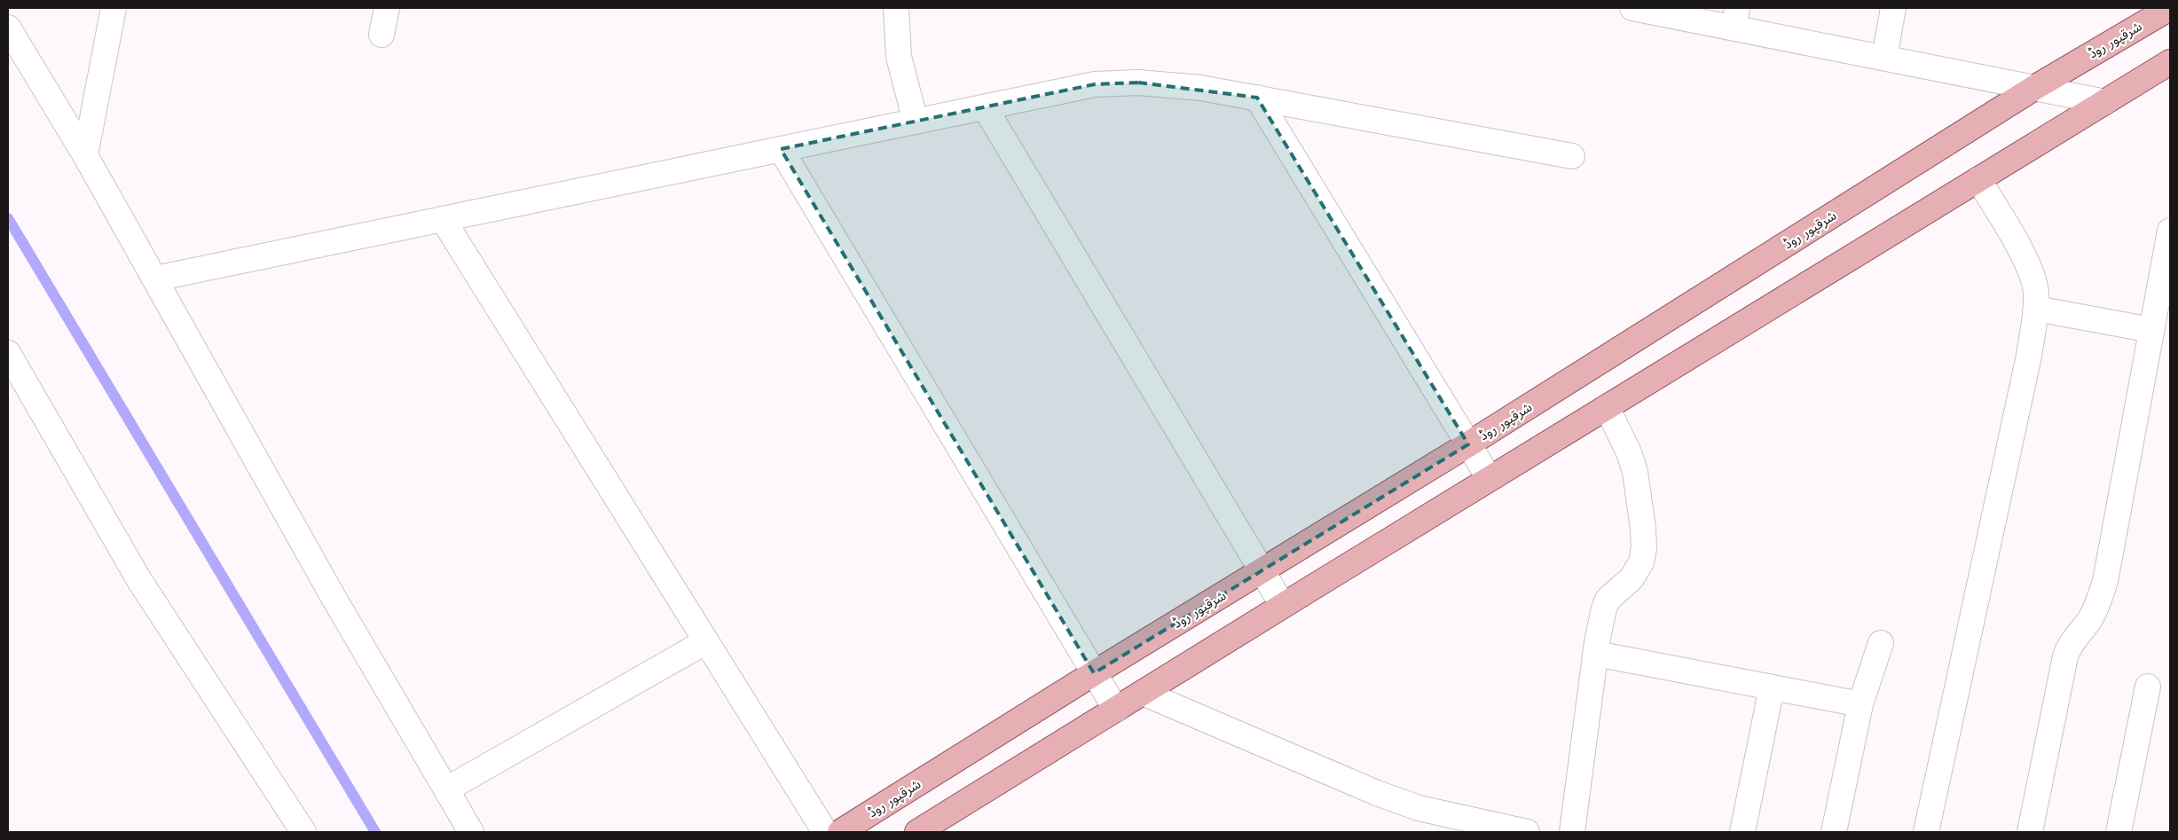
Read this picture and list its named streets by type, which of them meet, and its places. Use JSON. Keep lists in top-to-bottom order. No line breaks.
{"streets":{"main road":["شرقپور روڈ"]}}
